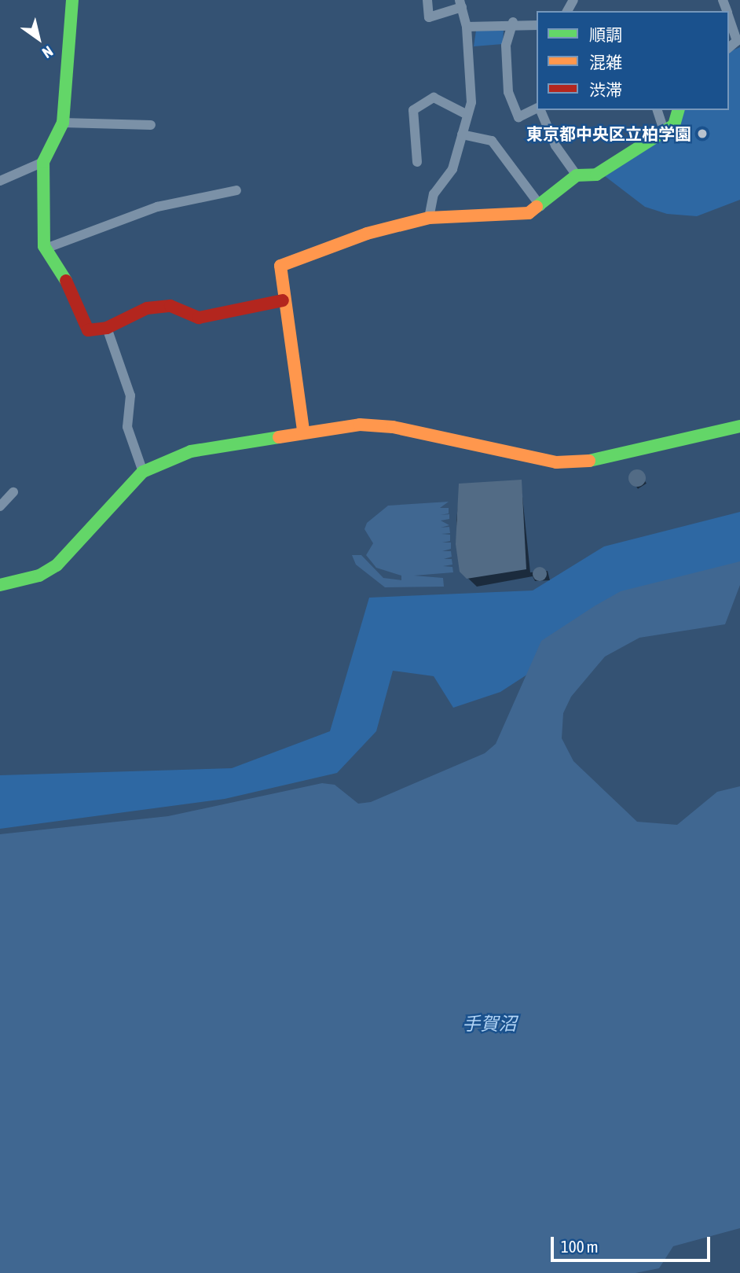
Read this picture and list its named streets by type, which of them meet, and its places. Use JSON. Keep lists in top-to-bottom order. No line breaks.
{"water":["手賀沼"],"places":["東京都中央区立柏学園"],"legend":["順調","混雑","渋滞"],"scale_bar":"100 m","north":"bottom right"}
